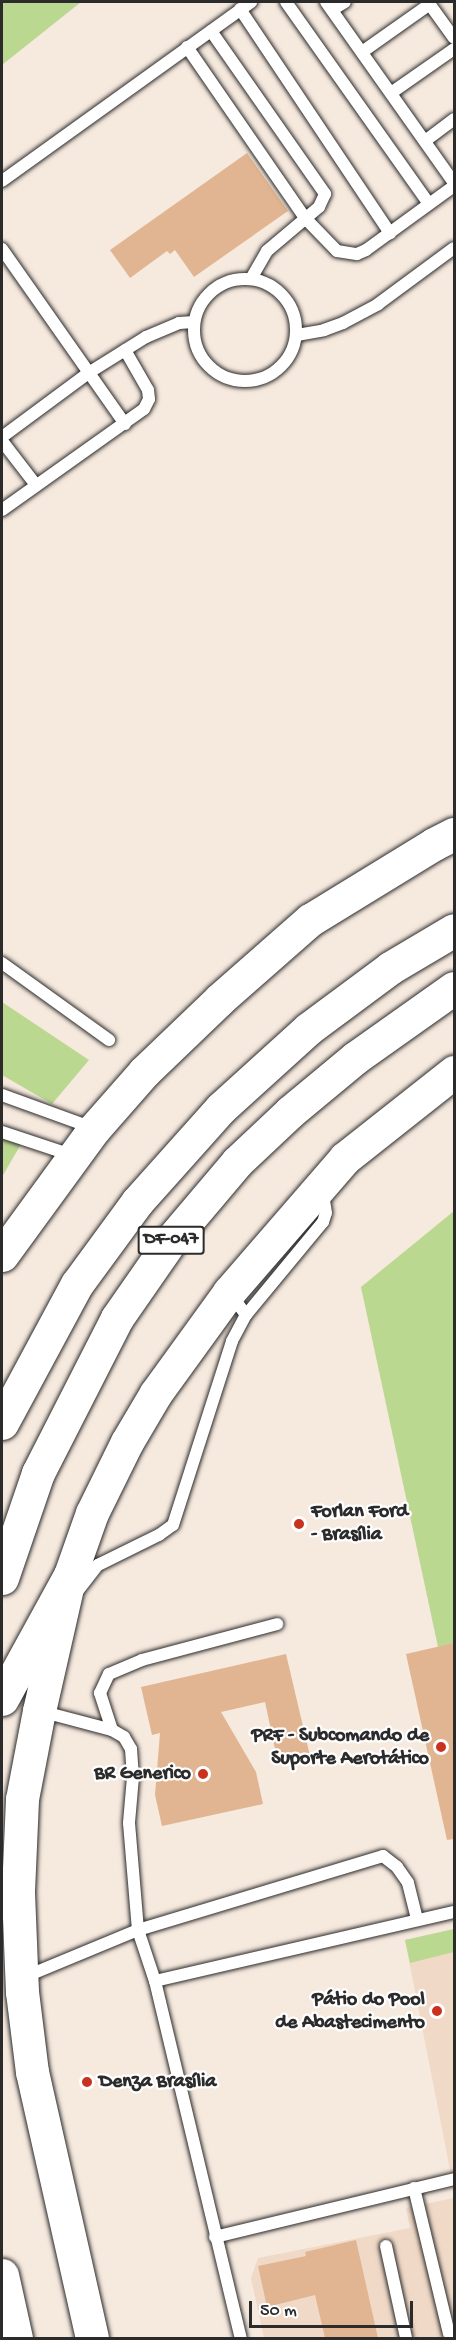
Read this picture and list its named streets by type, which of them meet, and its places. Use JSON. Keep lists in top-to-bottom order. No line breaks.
{"streets":{"street":["DF-047"]},"places":["Forlan Ford - Brasília","PRF - Subcomando de Suporte Aerotático","BR Generico","Pátio do Pool de Abastecimento","Denza Brasília"],"scale_bar":"50 m"}
